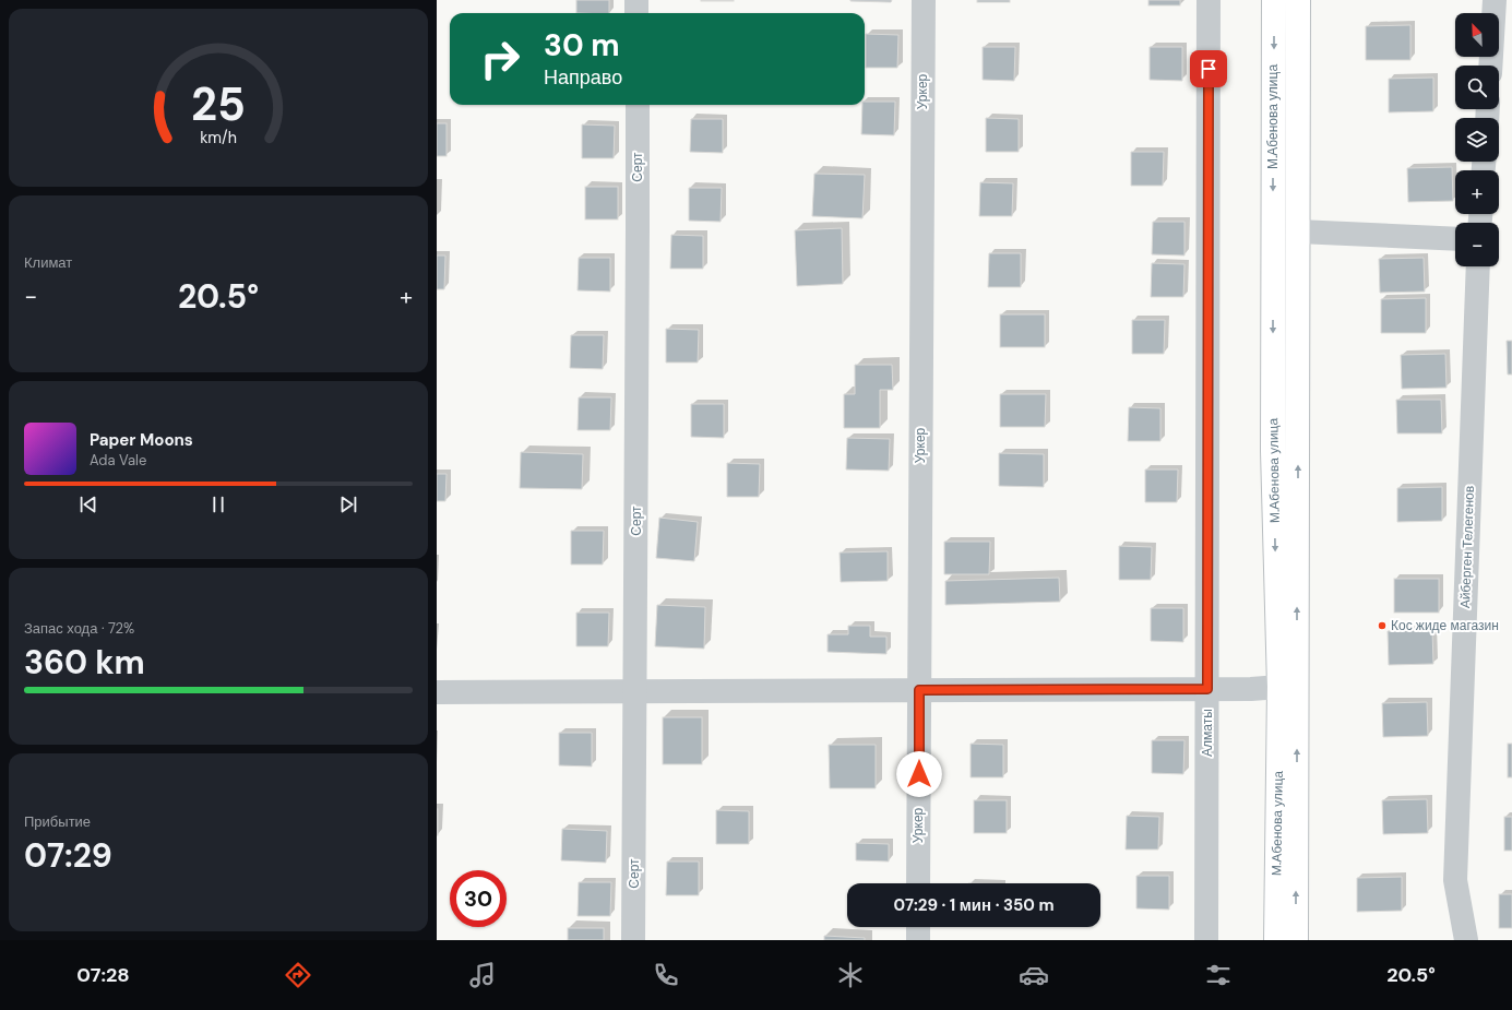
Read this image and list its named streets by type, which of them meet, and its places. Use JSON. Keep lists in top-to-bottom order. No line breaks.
{"streets":{"main road":["М.Абенова улица"],"street":["Уркер","Серт","Айберген Телегенов","Алматы"]},"places":["Кос жиде магазин"],"north":"top left","page":{"map_buttons":["+","−"],"turn":["30 m","Направо"],"tile":["Климат",["Запас хода · 72%","360 km"],["Прибытие","07:29"]],"heat":["−","20.5°","+"],"song":["Paper Moons","Ada Vale"],"limit":"30","trip":"07:29 · 1 мин · 350 m","tabs":["07:28","20.5°"],"gauge":["25","km/h"]}}
